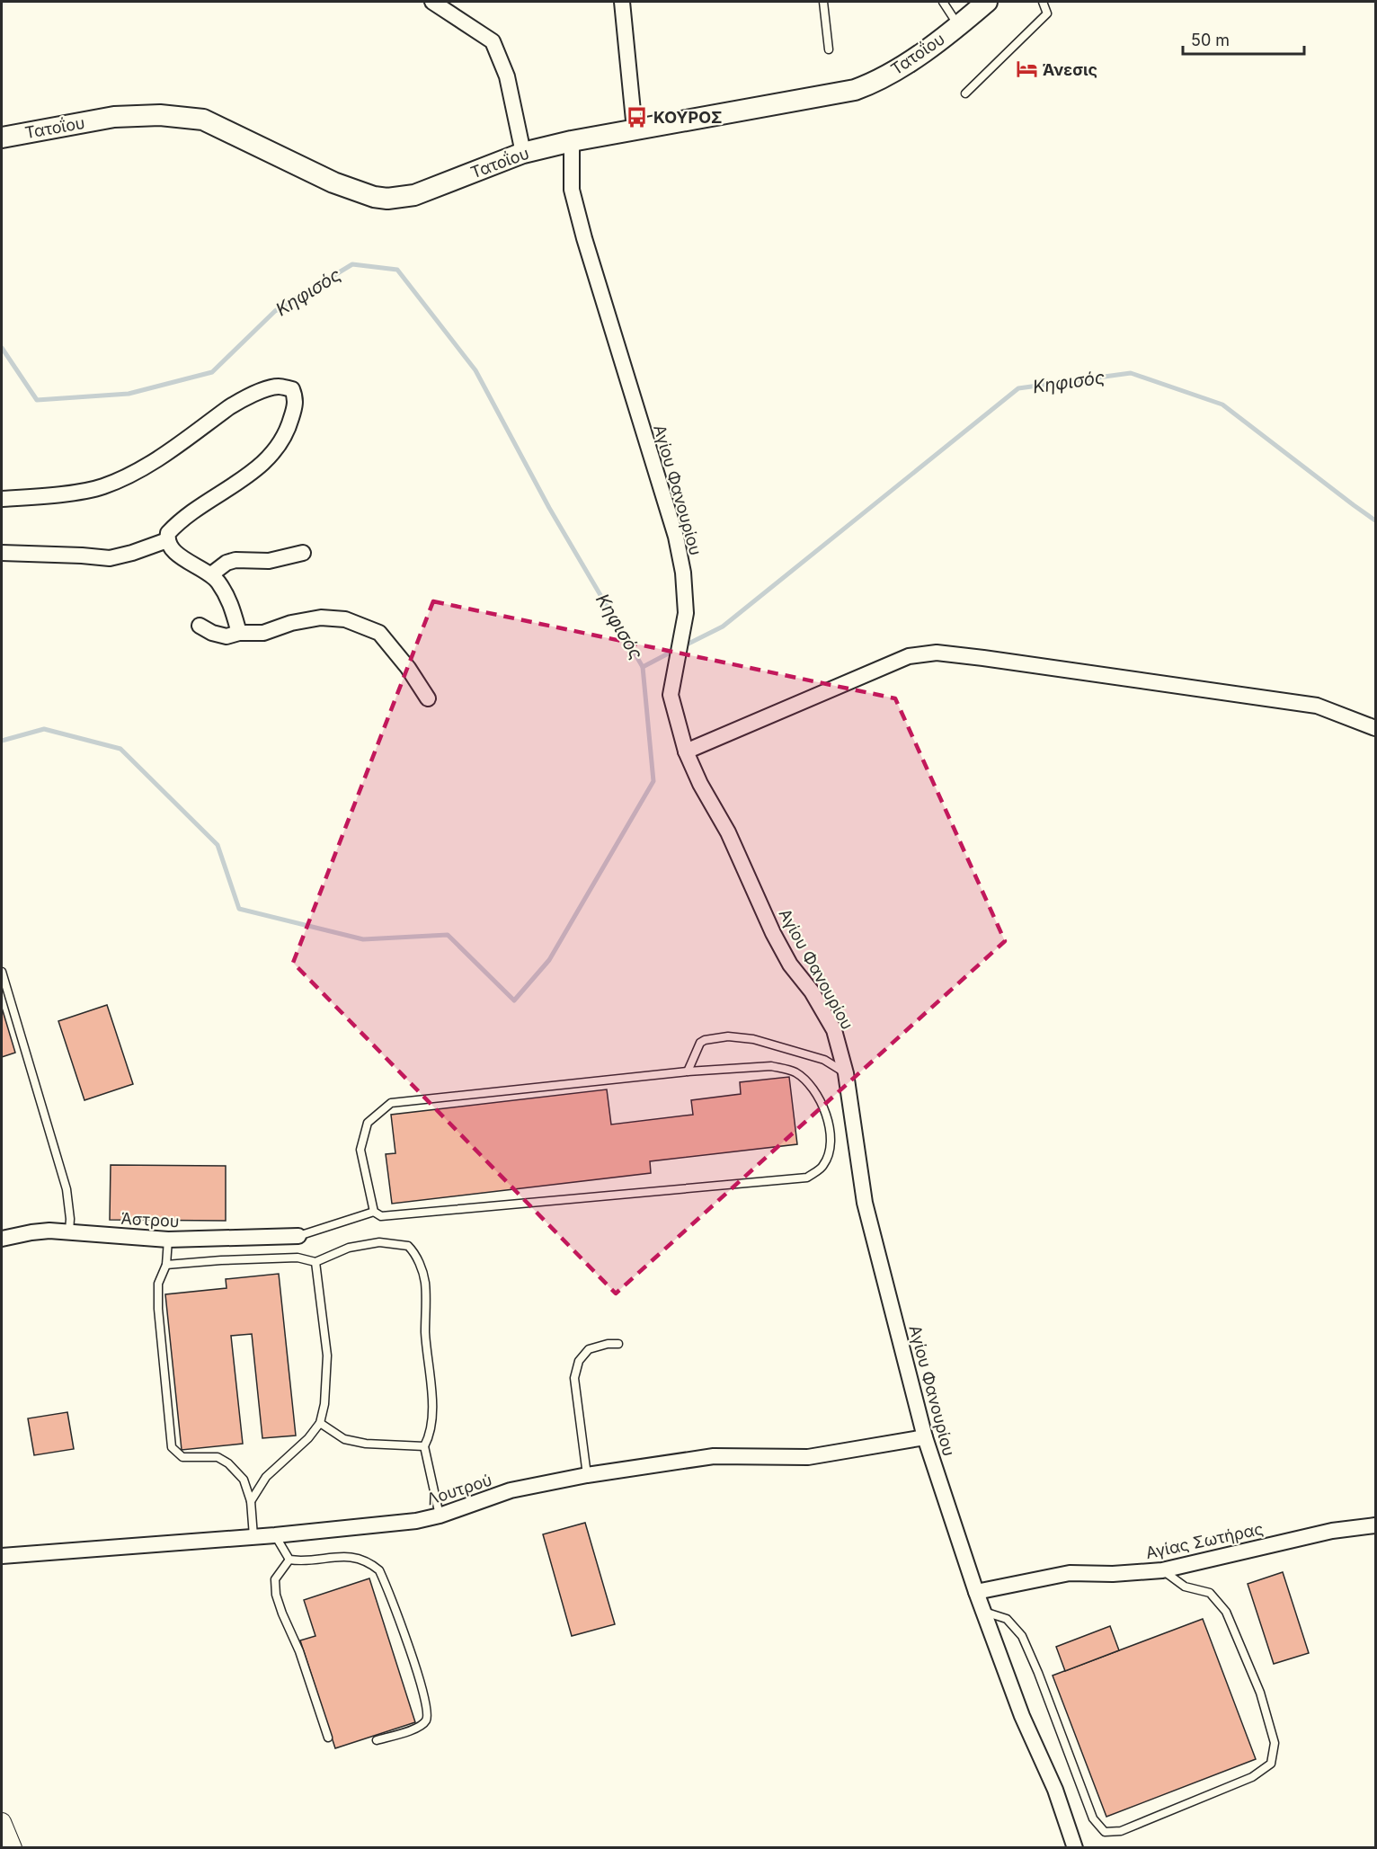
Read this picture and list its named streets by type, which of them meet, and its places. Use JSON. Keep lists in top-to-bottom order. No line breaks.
{"streets":{"main road":["Τατοΐου"],"street":["Αγίου Φανουρίου","Άστρου","Λουτρού","Αγίας Σωτήρας"]},"crossings":[["Τατοΐου","Αγίου Φανουρίου"],["Αγίου Φανουρίου","Λουτρού"],["Αγίου Φανουρίου","Αγίας Σωτήρας"]],"water":["Κηφισός"],"places":{"hotel":["Άνεσις"],"bus stop":["ΚΟΥΡΟΣ"]},"scale_bar":"50 m"}
